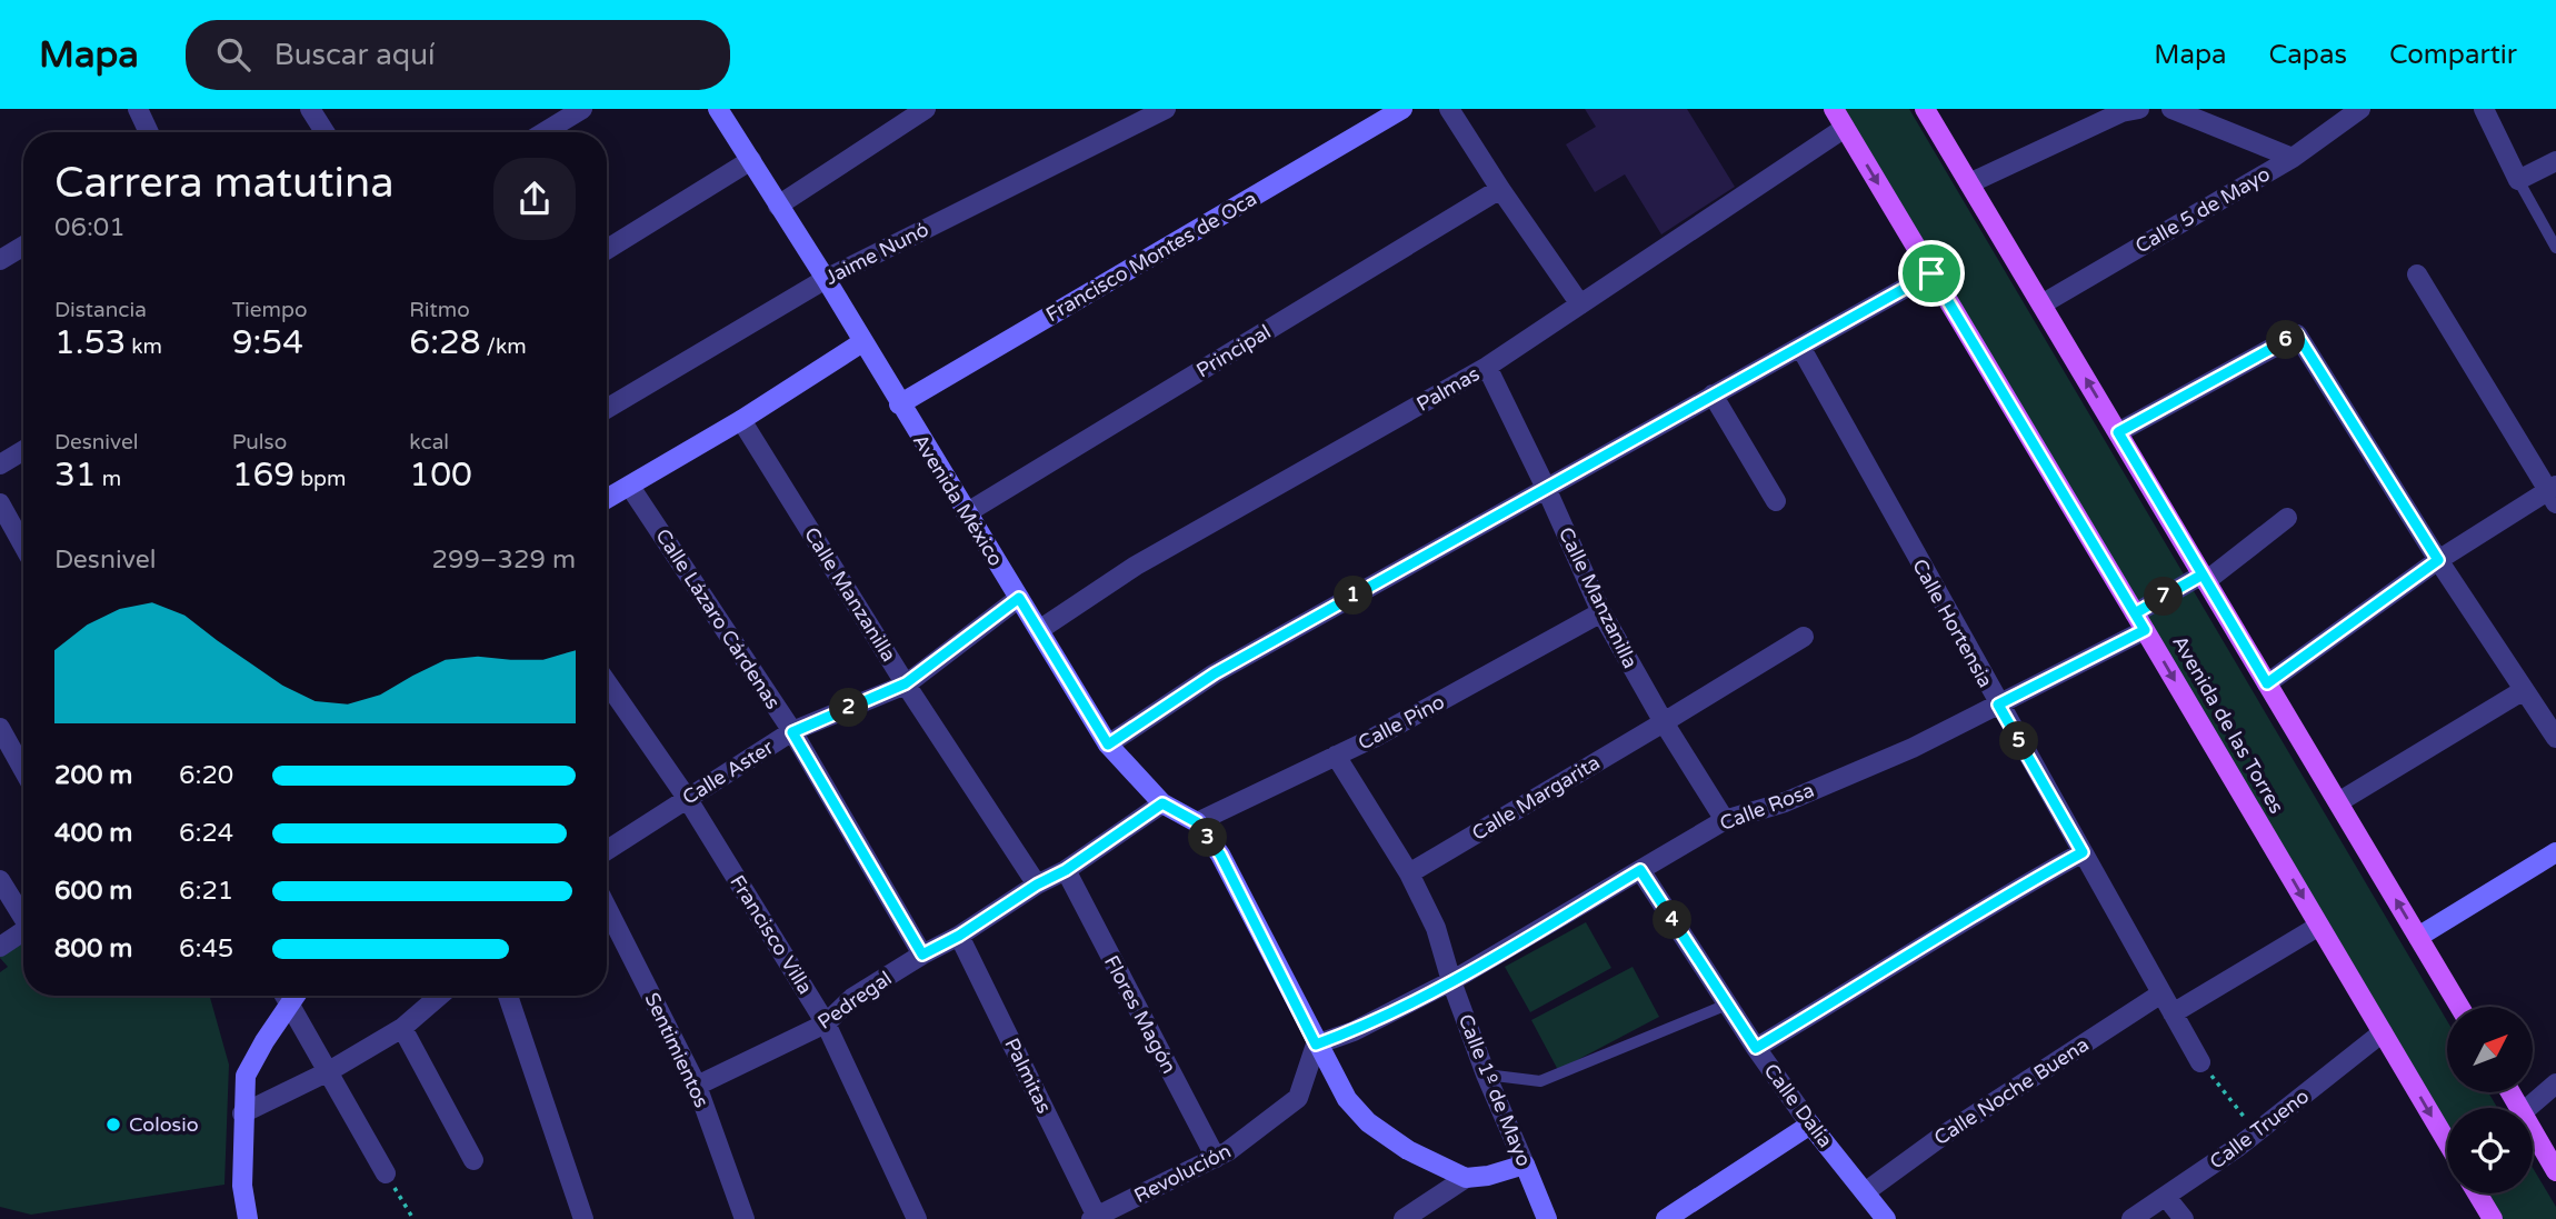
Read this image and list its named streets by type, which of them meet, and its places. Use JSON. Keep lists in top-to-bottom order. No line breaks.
{"streets":{"main road":["Avenida de las Torres"],"street":["Calle 5 de Mayo","Jaime Nunó","Francisco Montes de Oca","Principal","Palmas","Avenida México","Calle Manzanilla","Calle Lázaro Cárdenas","Calle Hortensia","Calle Pino","Calle Aster","Calle Margarita","Calle Rosa","Francisco Villa","Pedregal","Flores Magón","Sentimientos","Palmitas","Calle 1º de Mayo","Calle Noche Buena","Calle Dalia","Calle Trueno","Revolución"]},"crossings":[["Jaime Nunó","Avenida México"],["Francisco Montes de Oca","Avenida México"],["Principal","Avenida México"],["Palmas","Avenida México"],["Palmas","Calle Manzanilla"],["Palmas","Avenida de las Torres"],["Avenida México","Calle Pino"],["Avenida México","Calle Aster"],["Avenida México","Calle Rosa"],["Avenida México","Pedregal"],["Avenida México","Revolución"],["Calle Manzanilla","Calle Pino"],["Calle Manzanilla","Calle Aster"],["Calle Manzanilla","Calle Margarita"],["Calle Manzanilla","Calle Rosa"],["Calle Manzanilla","Pedregal"],["Calle Lázaro Cárdenas","Calle Aster"],["Calle Lázaro Cárdenas","Pedregal"],["Calle Hortensia","Calle Rosa"],["Calle Hortensia","Calle Noche Buena"],["Calle Pino","Calle 1º de Mayo"],["Avenida de las Torres","Calle Rosa"],["Avenida de las Torres","Calle Trueno"],["Calle Aster","Francisco Villa"],["Calle Margarita","Calle 1º de Mayo"],["Calle Rosa","Calle 1º de Mayo"],["Calle Rosa","Calle Dalia"],["Calle Rosa","Revolución"],["Francisco Villa","Pedregal"],["Pedregal","Flores Magón"],["Pedregal","Sentimientos"],["Pedregal","Palmitas"],["Flores Magón","Revolución"],["Palmitas","Revolución"],["Calle Noche Buena","Calle Dalia"]],"places":["Colosio"],"north":"top right","page":{"header":"Mapa","search":"Buscar aquí","nav":["Mapa","Capas","Compartir"],"heading":["Carrera matutina","06:01"],"stats":[["Distancia","1.53 km"],["Tiempo","9:54"],["Ritmo","6:28 /km"],["Desnivel","31 m"],["Pulso","169 bpm"],["kcal","100"]],"pins":["6","1","7","2","5","3","4"],"chart":["Desnivel","299–329 m"],"list":[{"name":"200 m","note":"6:20"},{"name":"400 m","note":"6:24"},{"name":"600 m","note":"6:21"},{"name":"800 m","note":"6:45"}]}}
